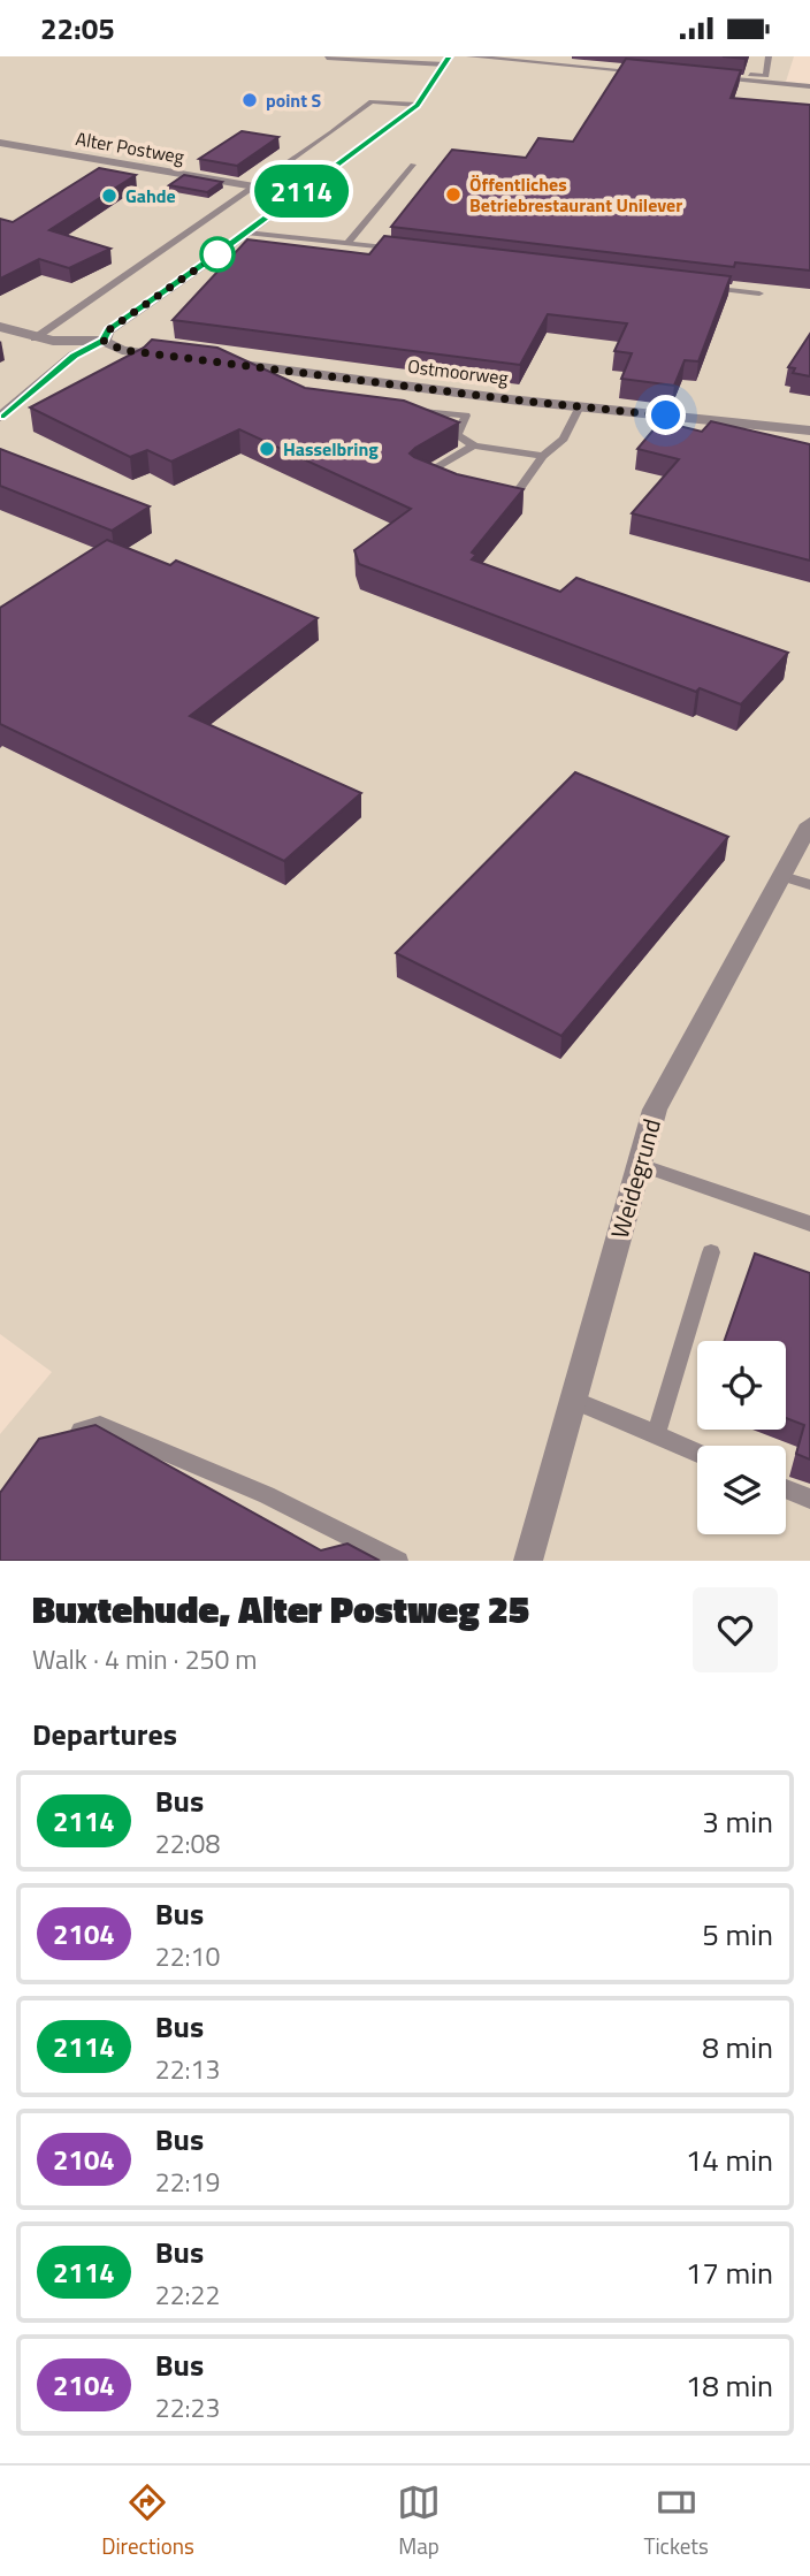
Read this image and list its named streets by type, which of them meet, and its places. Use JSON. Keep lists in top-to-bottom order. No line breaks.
{"streets":{"street":["Alter Postweg","Ostmoorweg","Weidegrund"]},"places":["point S","Öffentliches Betriebrestaurant Unilever","Gahde","Hasselbring"],"lines":["bus line 2114"],"page":{"status":"22:05","on_map":"2114","heading":[["Buxtehude, Alter Postweg 25","Walk · 4 min · 250 m"],"Departures"],"list":[{"mark":"2114","name":"Bus","note":"22:08","value":"3 min"},{"mark":"2104","name":"Bus","note":"22:10","value":"5 min"},{"mark":"2114","name":"Bus","note":"22:13","value":"8 min"},{"mark":"2104","name":"Bus","note":"22:19","value":"14 min"},{"mark":"2114","name":"Bus","note":"22:22","value":"17 min"},{"mark":"2104","name":"Bus","note":"22:23","value":"18 min"}],"tabs":["Directions","Map","Tickets"]}}
